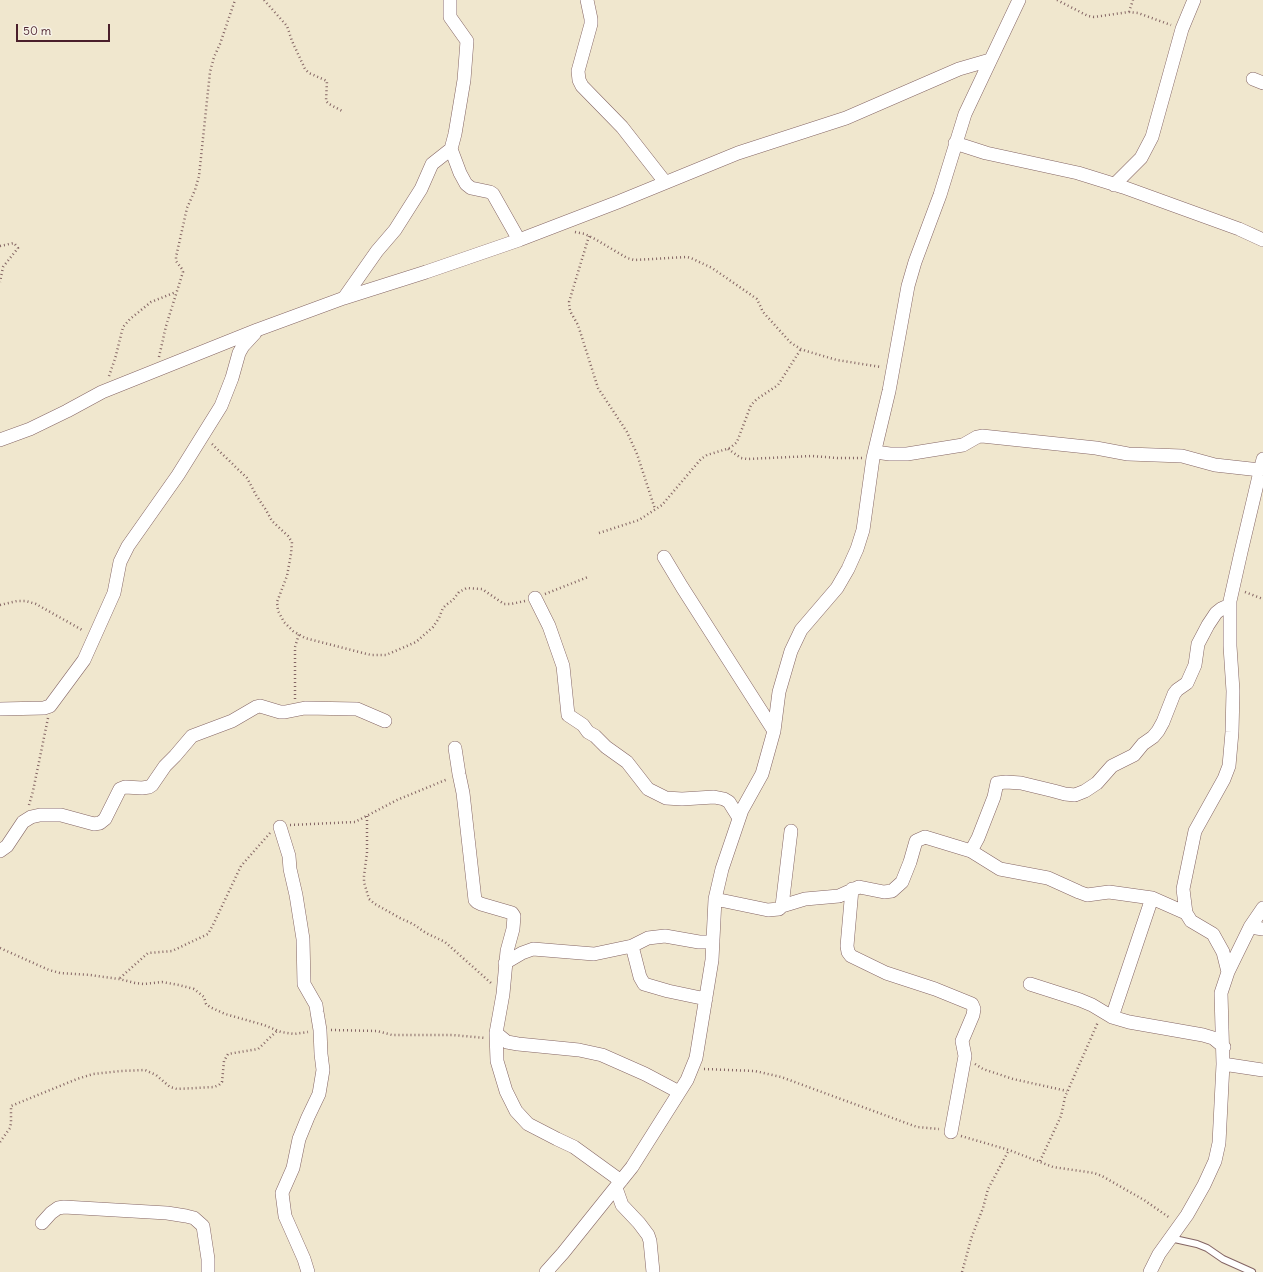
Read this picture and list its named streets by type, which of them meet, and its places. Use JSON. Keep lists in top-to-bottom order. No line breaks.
{"scale_bar":"50 m"}
